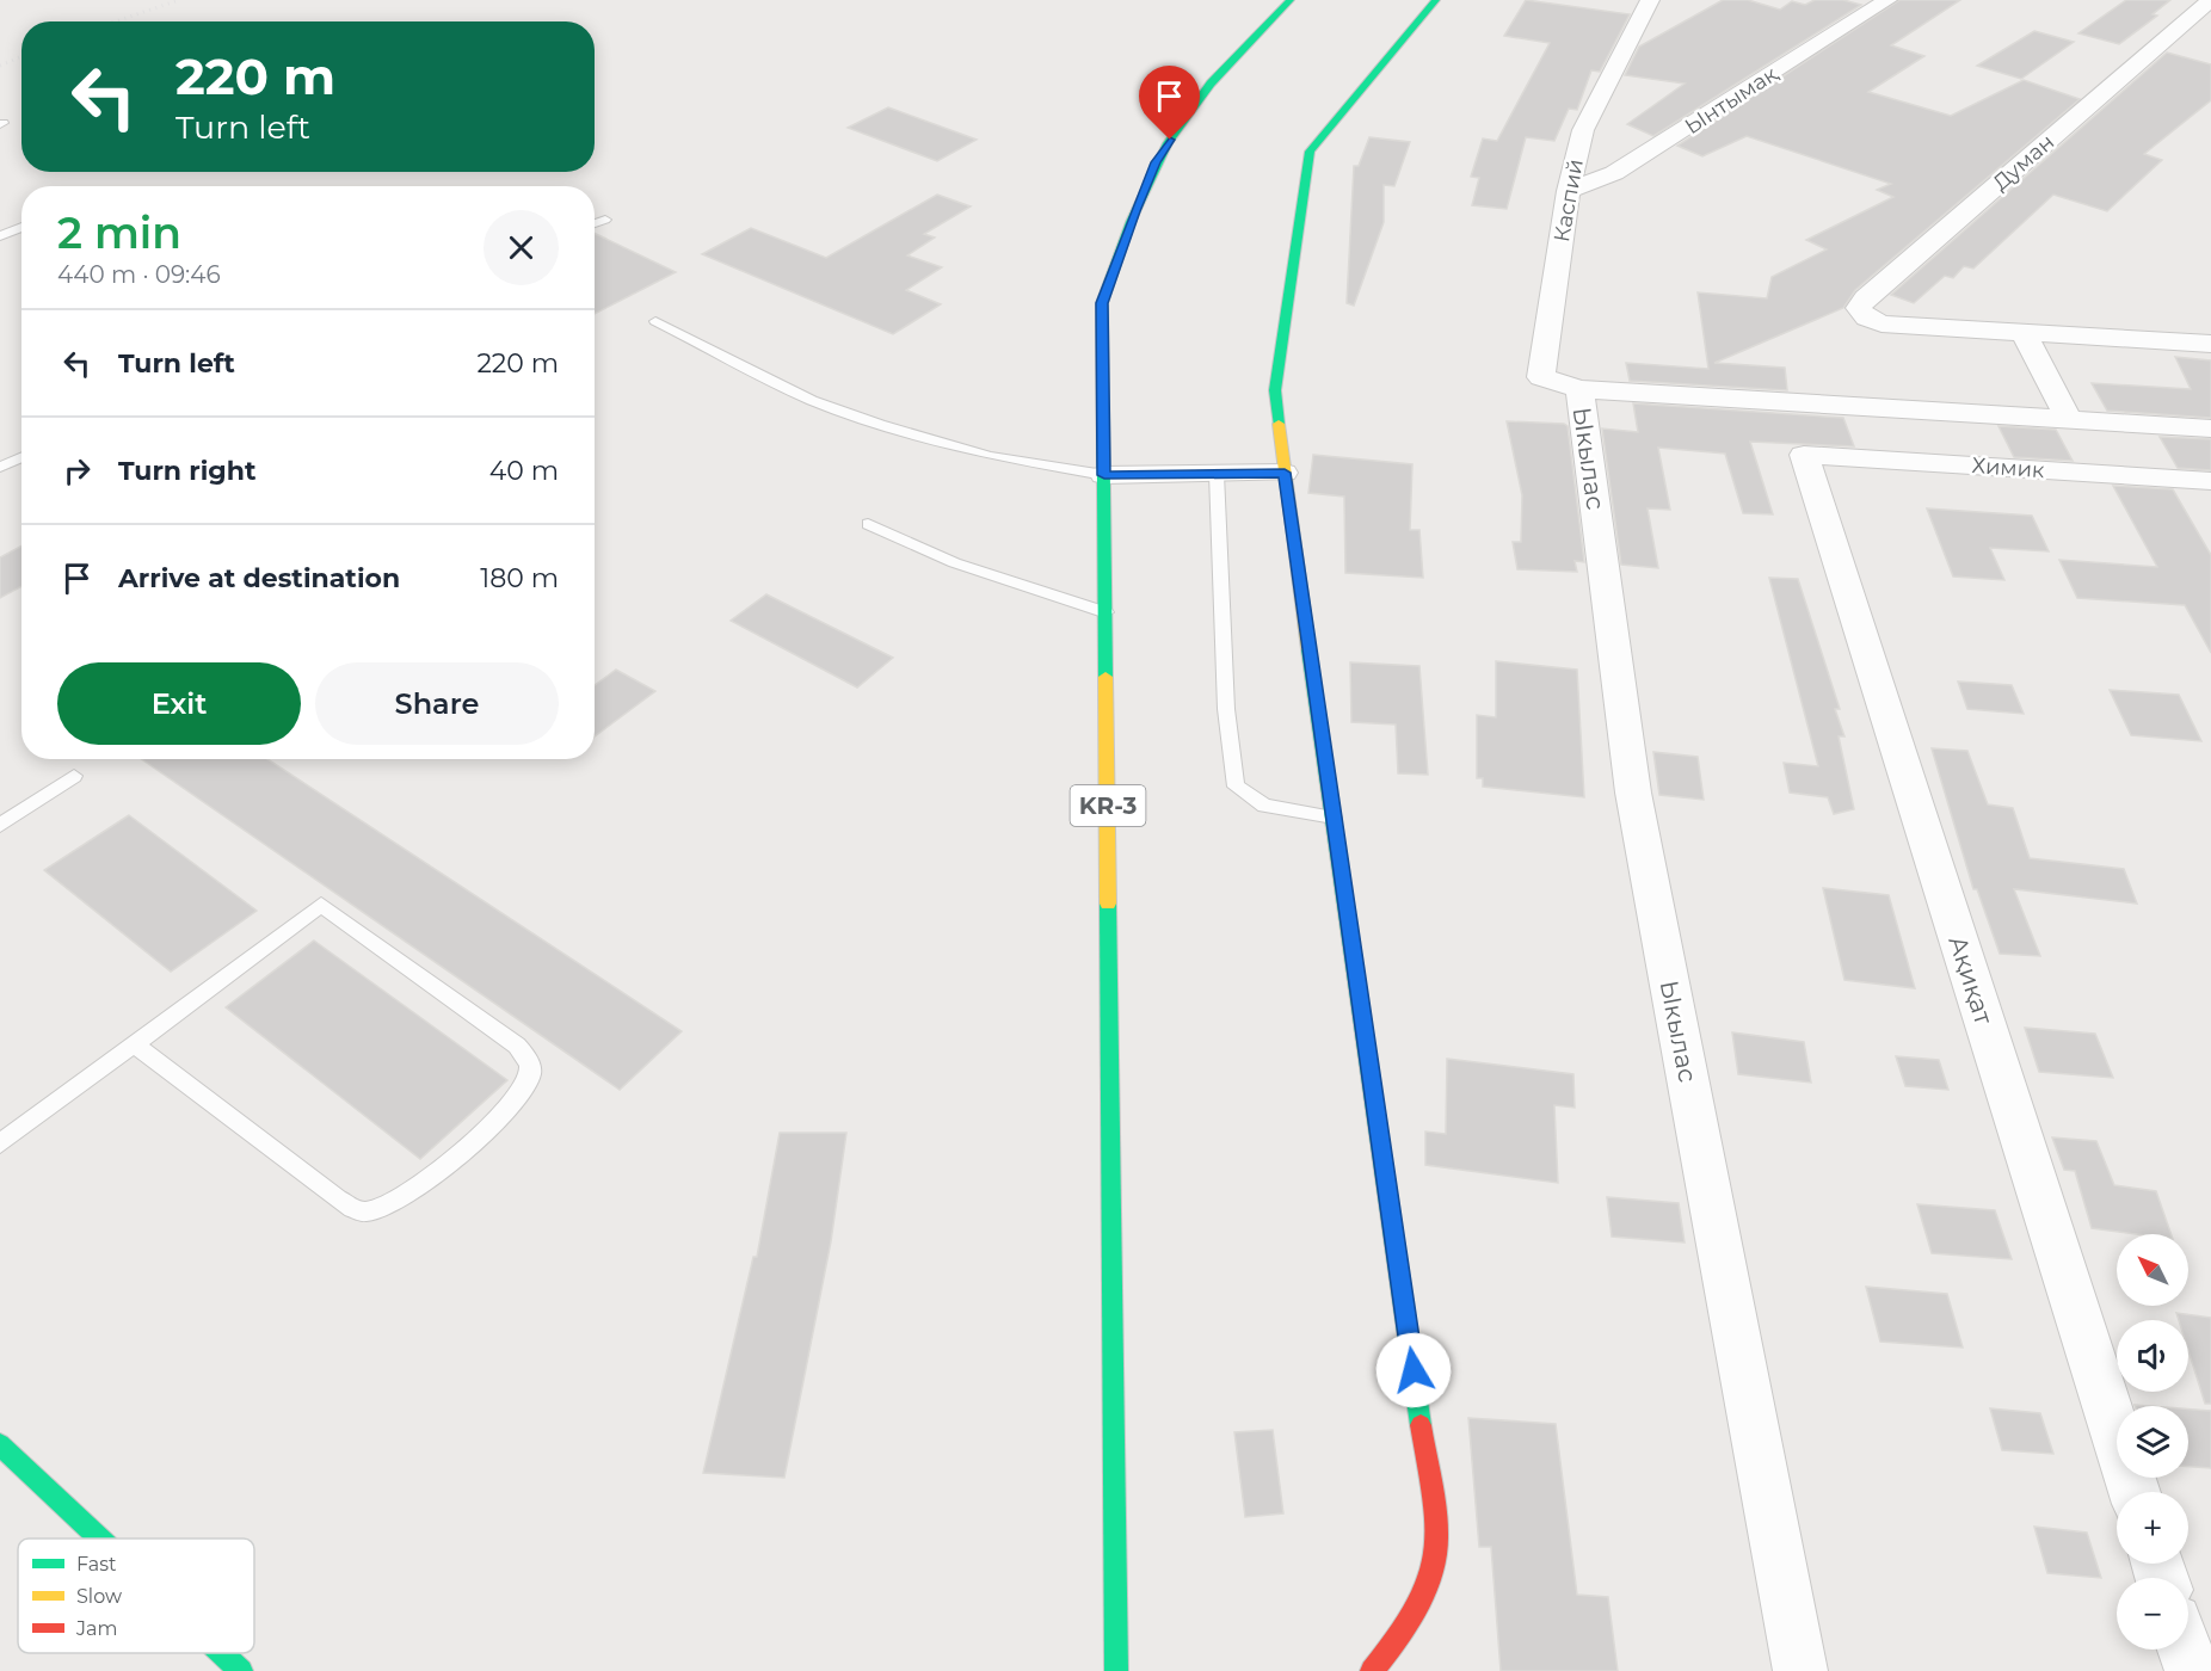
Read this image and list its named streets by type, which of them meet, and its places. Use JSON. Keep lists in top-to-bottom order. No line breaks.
{"streets":{"main road":["KR-3"],"street":["Ынтымақ","Думан","Каспий","Ыкылас","Химик","Ақиқат"]},"crossings":[["Ынтымақ","Каспий"],["Каспий","Ыкылас"],["Химик","Ақиқат"]],"legend":["Fast","Slow","Jam"],"north":"top left","page":{"turn":["220 m","Turn left"],"heading":["2 min","440 m · 09:46"],"list":[{"name":"Turn left","value":"220 m"},{"name":"Turn right","value":"40 m"},{"name":"Arrive at destination","value":"180 m"}],"buttons":["Exit","Share"],"map_buttons":["+","−"]}}
